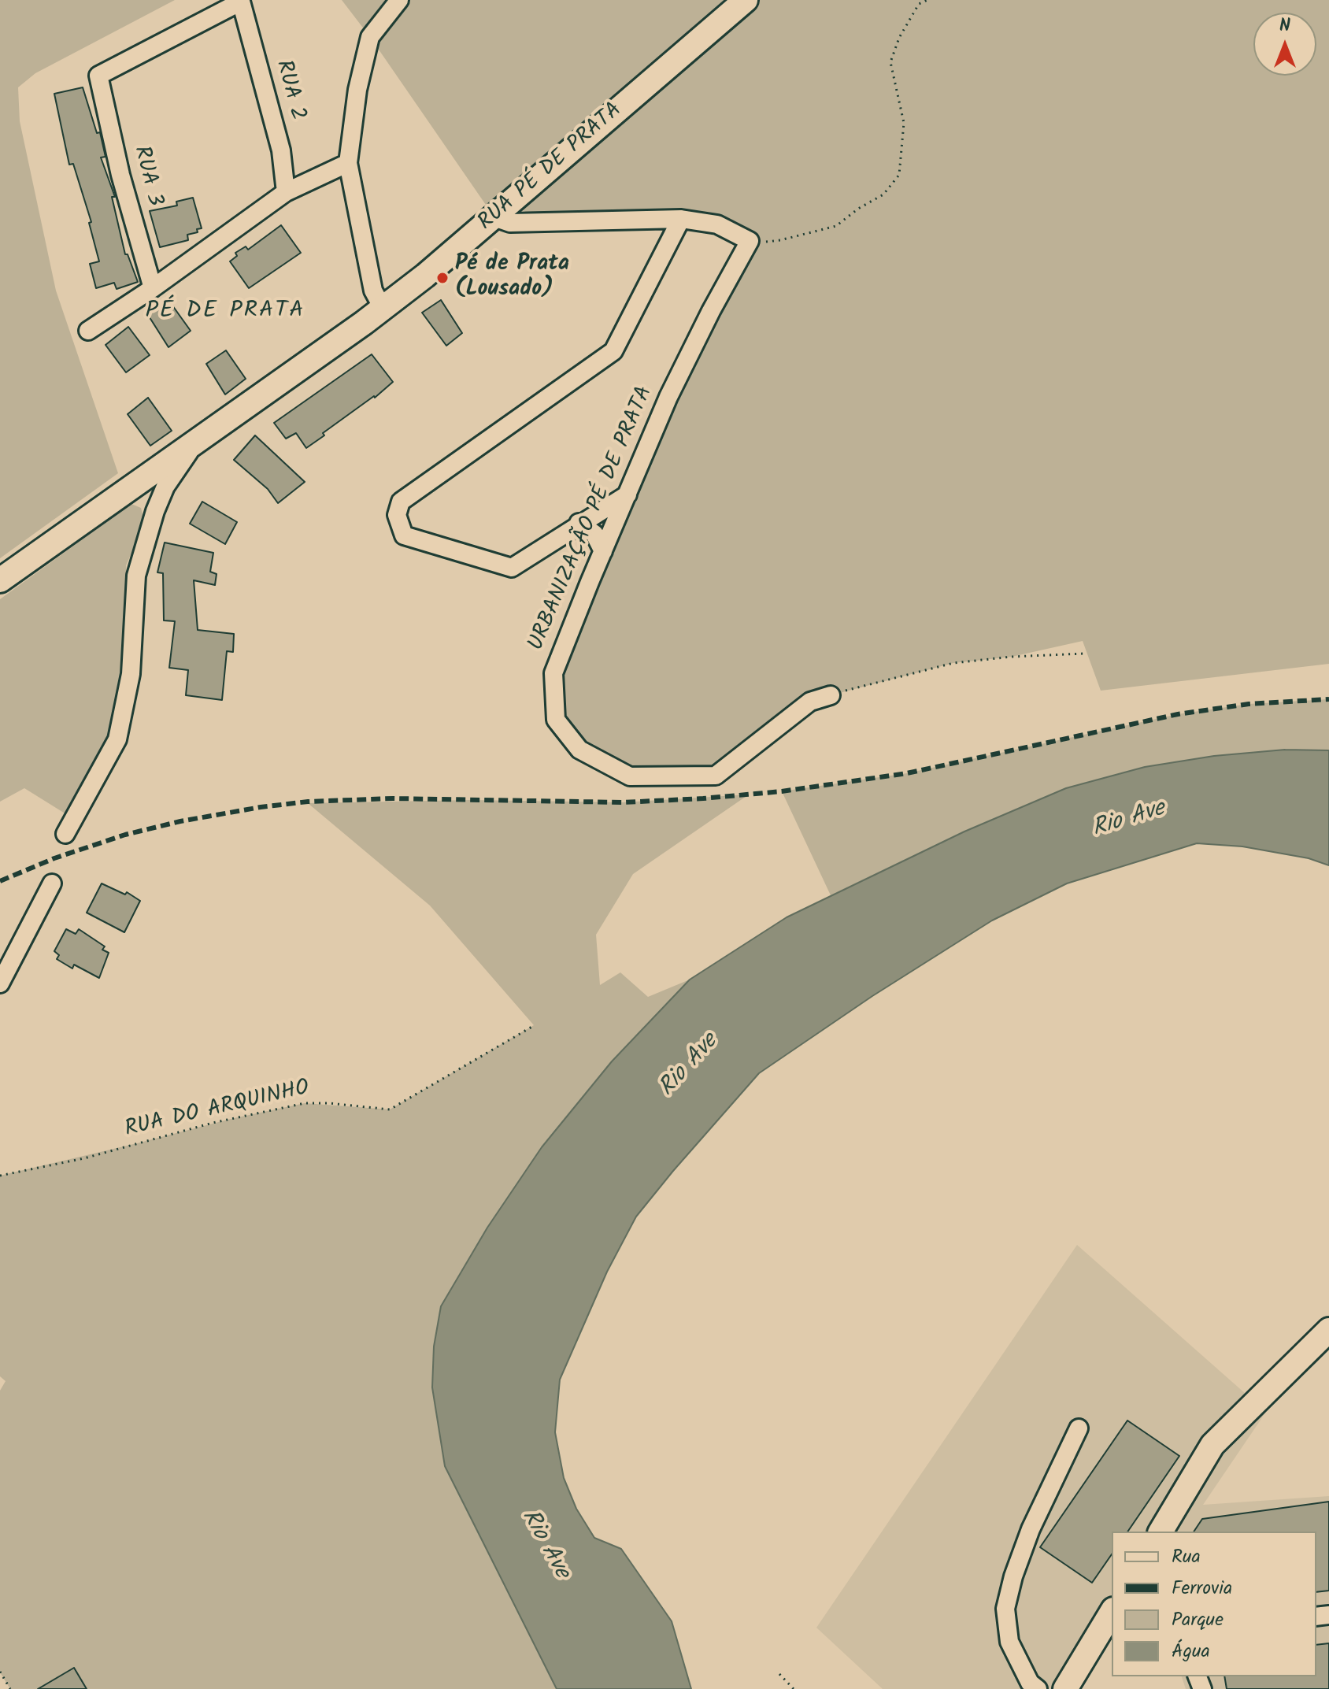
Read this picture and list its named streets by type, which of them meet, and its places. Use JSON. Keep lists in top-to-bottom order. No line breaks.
{"streets":{"street":["RUA 2","RUA PÉ DE PRATA","RUA 3","URBANIZAÇÃO PÉ DE PRATA"],"path":["RUA DO ARQUINHO"]},"crossings":[["RUA 2","RUA 3"]],"districts":["PÉ DE PRATA"],"water":["Rio Ave"],"places":["Pé de Prata (Lousado)"],"legend":["Rua","Ferrovia","Parque","Água"],"north":"top"}
